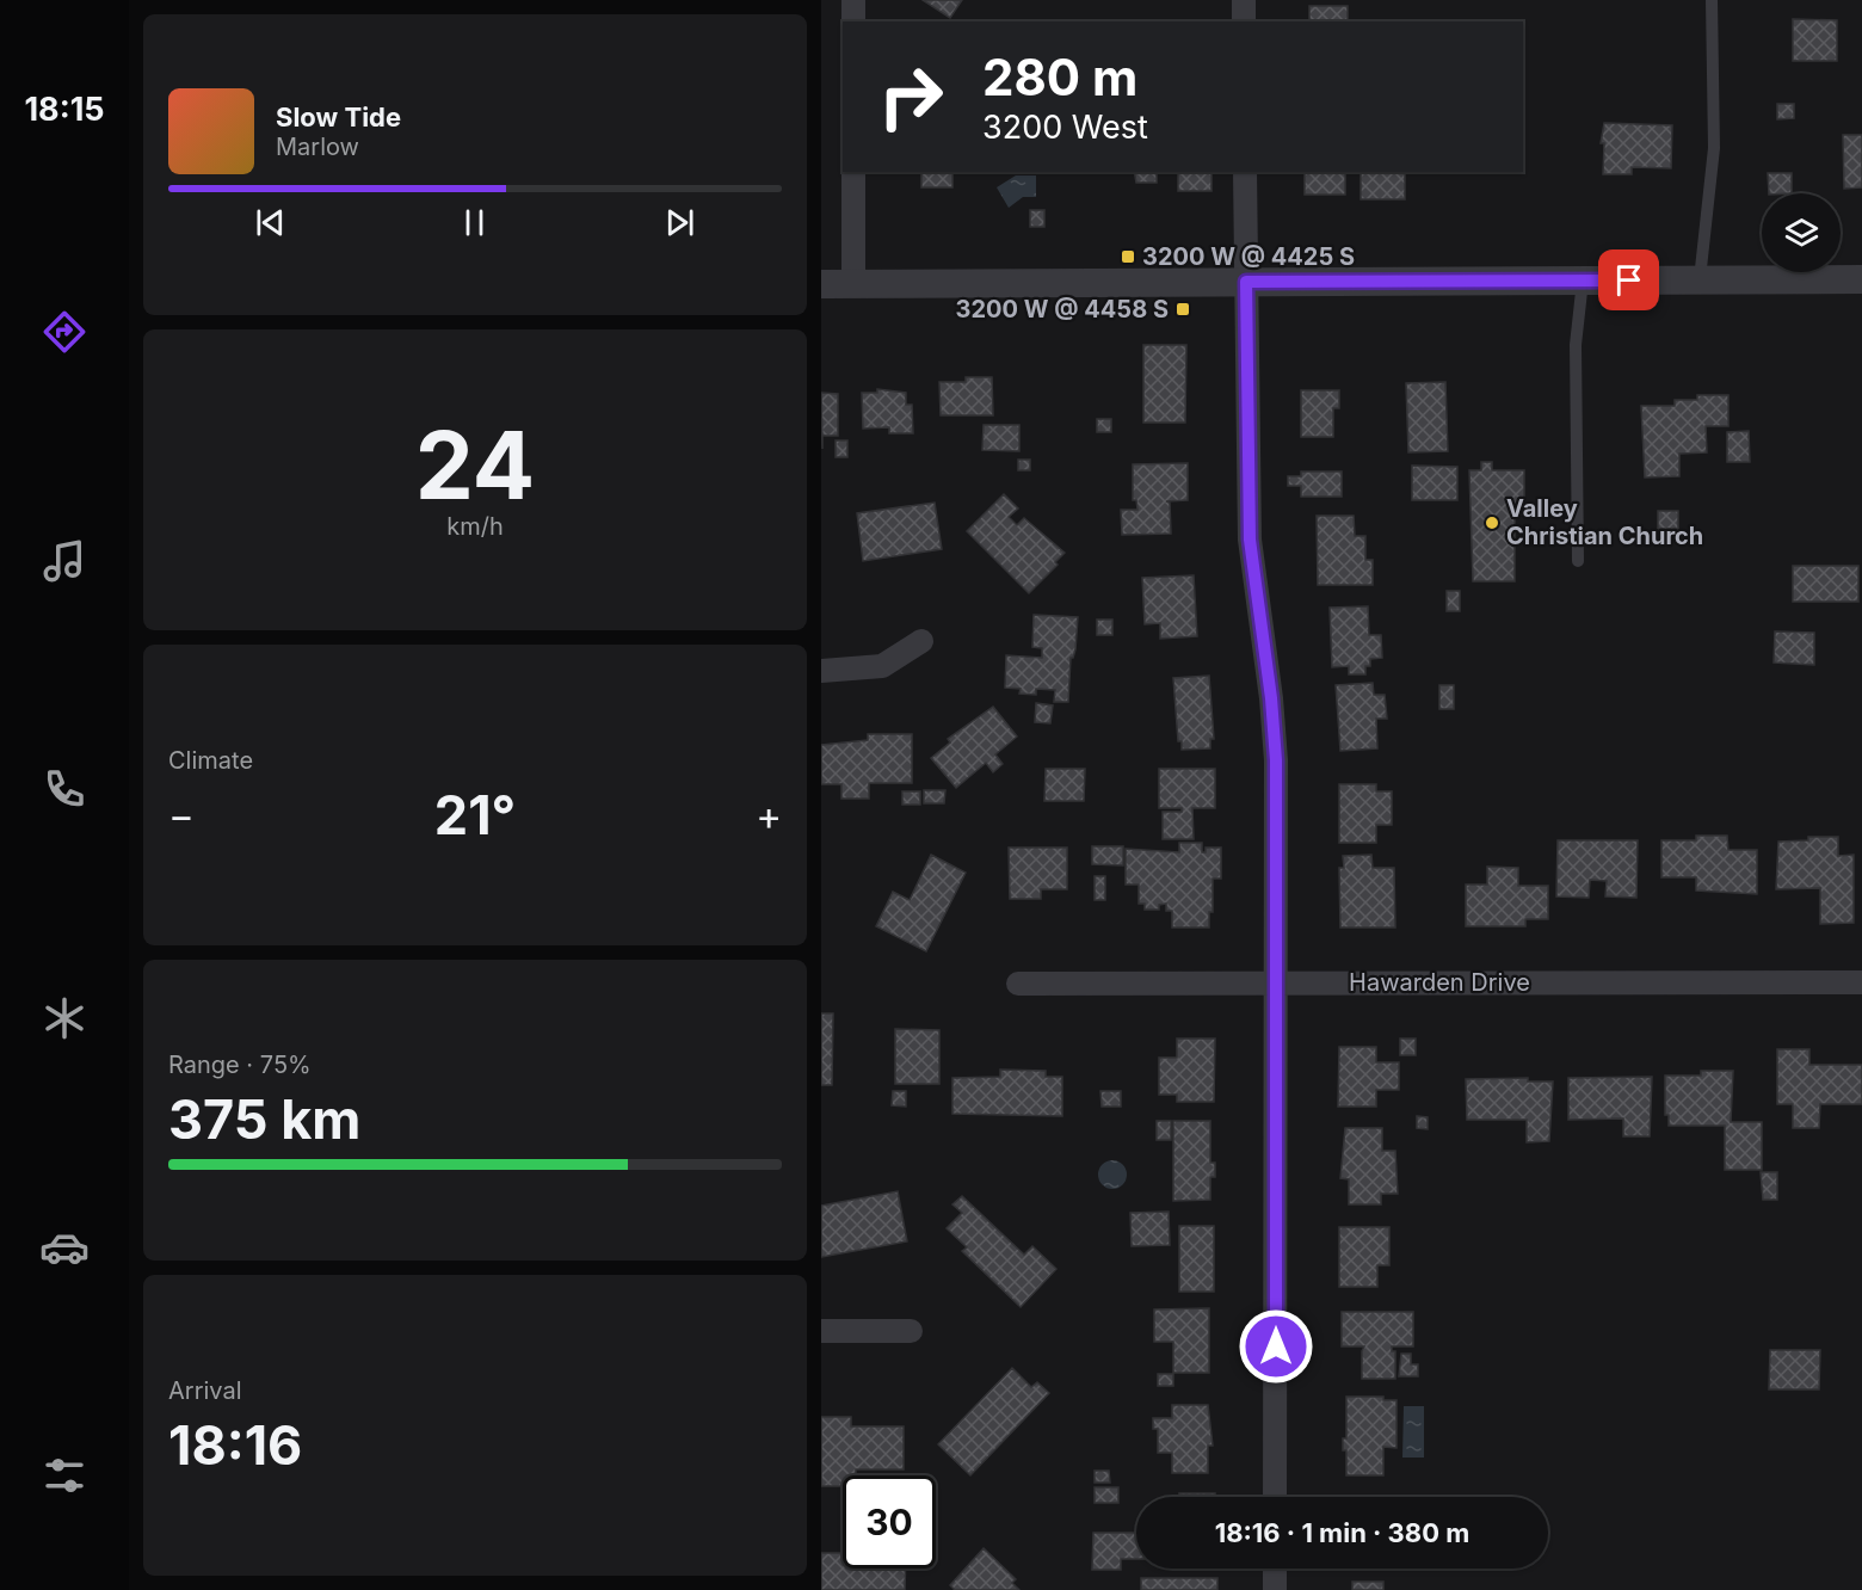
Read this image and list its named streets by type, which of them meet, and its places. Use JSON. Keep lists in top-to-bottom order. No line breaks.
{"streets":{"street":["Hawarden Drive"]},"places":{"transit":["3200 W @ 4425 S","3200 W @ 4458 S"],"other":["Valley Christian Church"]},"page":{"tabs":"18:15","turn":["280 m","3200 West"],"song":["Slow Tide","Marlow"],"tile":[["24","km/h"],"Climate",["Range · 75%","375 km"],["Arrival","18:16"]],"heat":["−","21°","+"],"limit":"30","trip":"18:16 · 1 min · 380 m"}}
